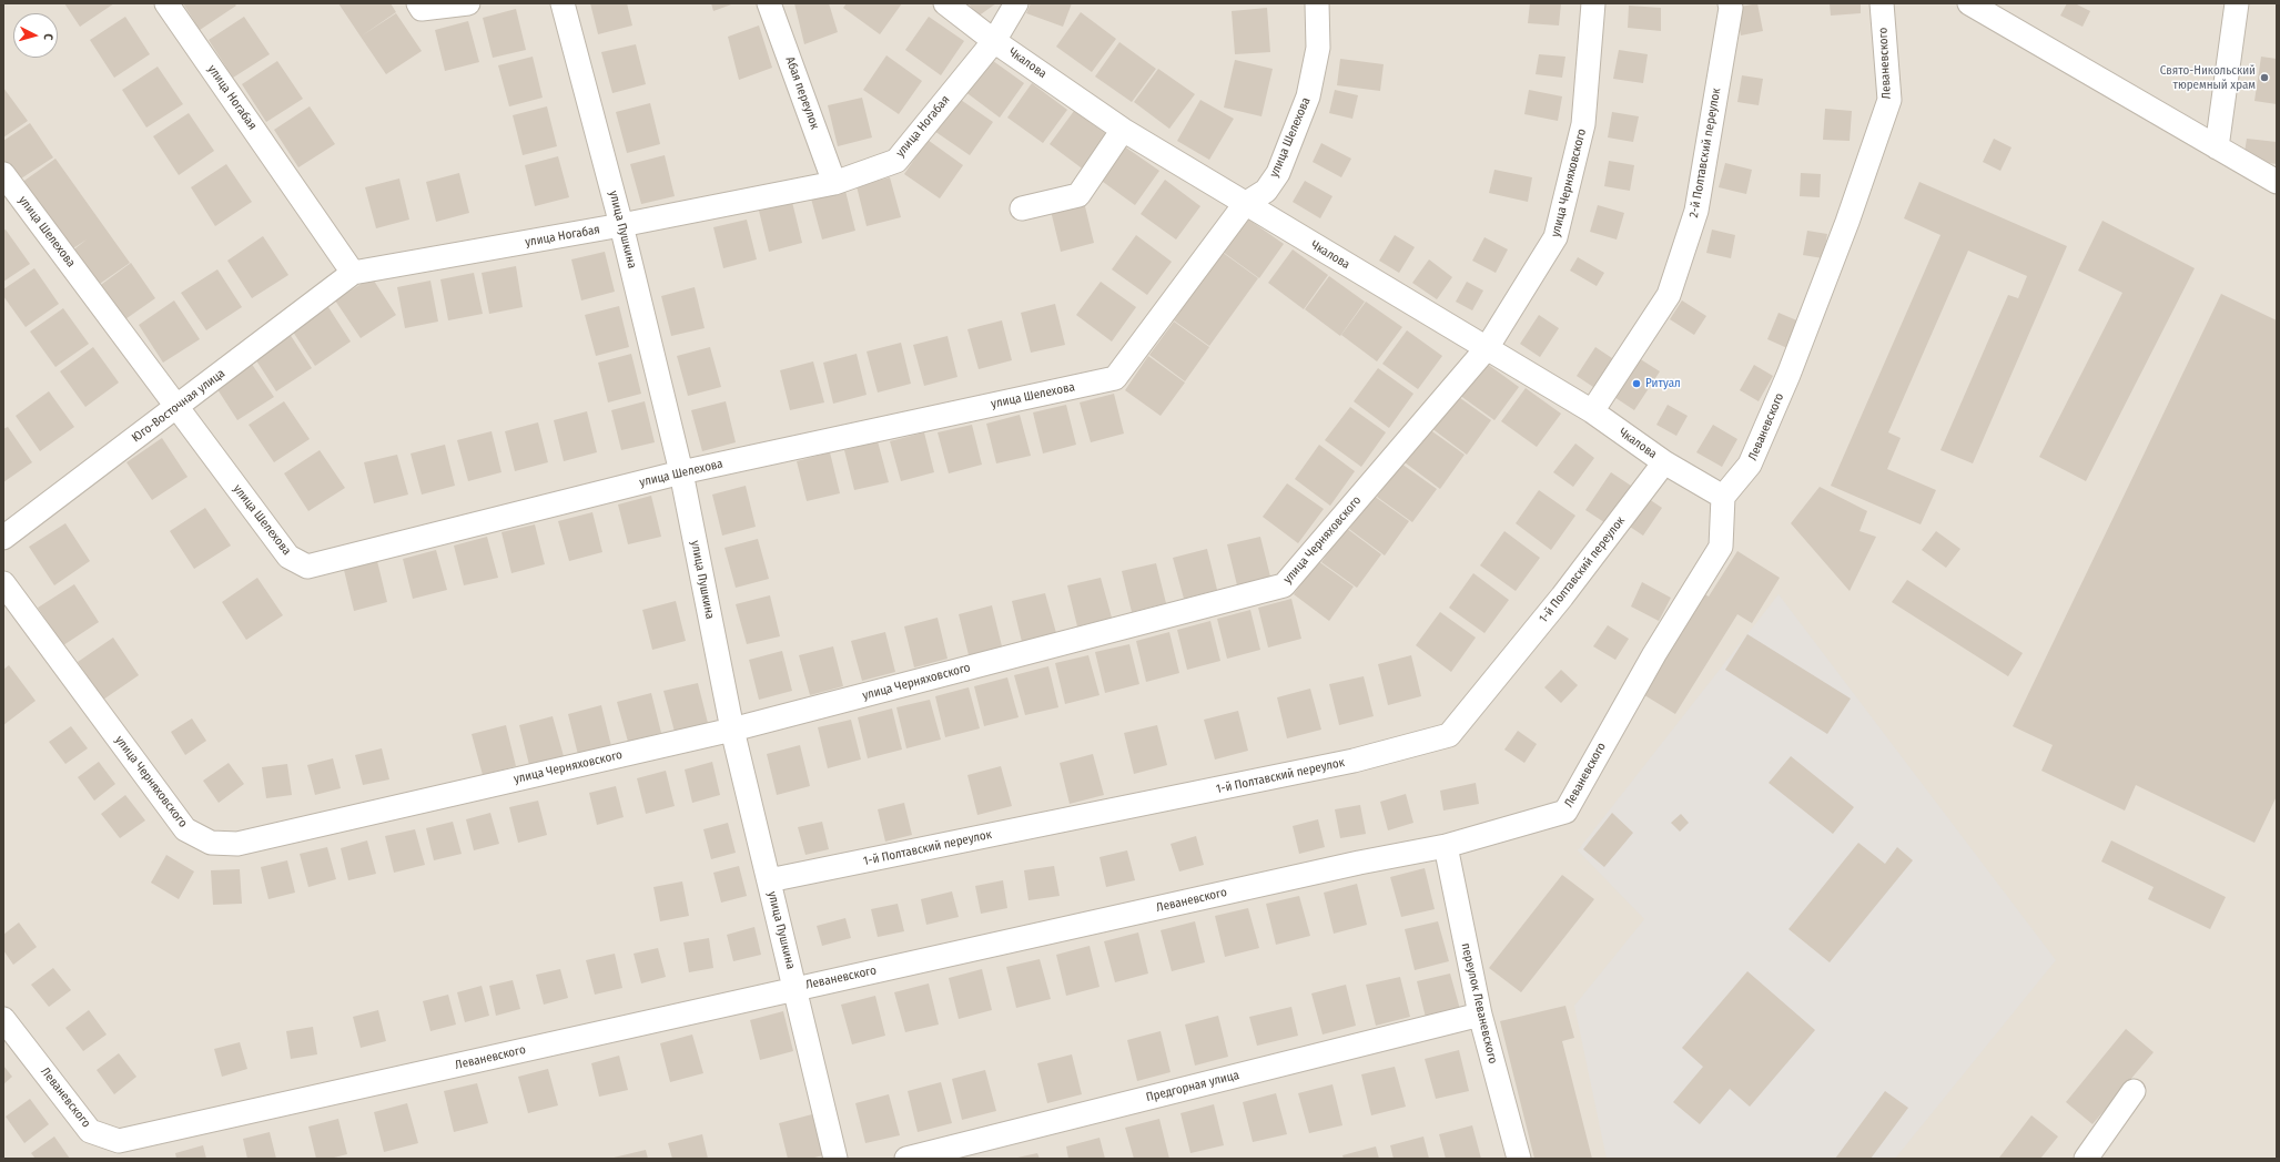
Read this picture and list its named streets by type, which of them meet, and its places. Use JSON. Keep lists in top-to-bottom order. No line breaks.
{"streets":{"street":["Чкалова","Леваневского","Абая переулок","улица Ногабая","улица Шелехова","2-й Полтавский переулок","улица Черняховского","улица Пушкина","Юго-Восточная улица","1-й Полтавский переулок","переулок Леваневского","Предгорная улица"]},"crossings":[["Чкалова","Леваневского"],["Чкалова","улица Ногабая"],["Чкалова","улица Шелехова"],["Чкалова","2-й Полтавский переулок"],["Чкалова","улица Черняховского"],["Чкалова","1-й Полтавский переулок"],["Леваневского","улица Пушкина"],["Леваневского","переулок Леваневского"],["Абая переулок","улица Ногабая"],["улица Ногабая","улица Пушкина"],["улица Ногабая","Юго-Восточная улица"],["улица Шелехова","улица Пушкина"],["улица Шелехова","Юго-Восточная улица"],["улица Черняховского","улица Пушкина"],["улица Пушкина","1-й Полтавский переулок"],["переулок Леваневского","Предгорная улица"]],"places":["Свято-Никольский тюремный храм","Ритуал"],"north":"right"}
